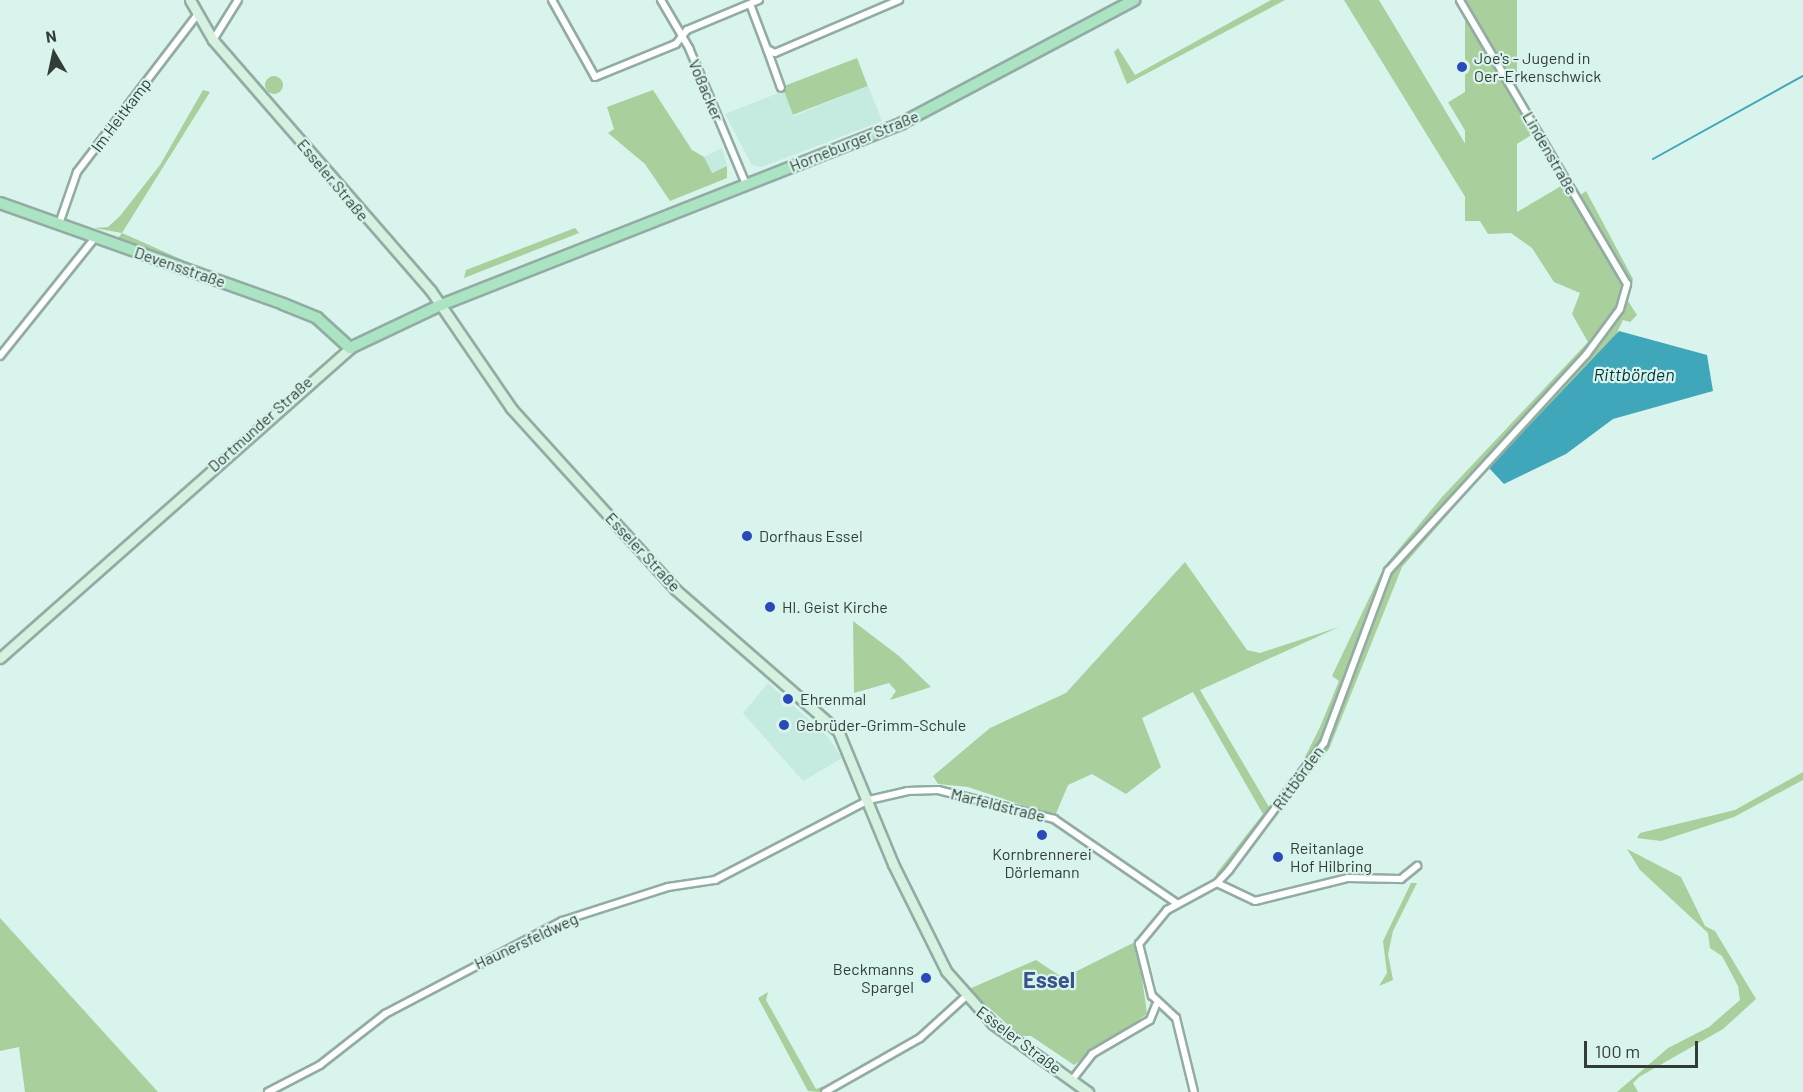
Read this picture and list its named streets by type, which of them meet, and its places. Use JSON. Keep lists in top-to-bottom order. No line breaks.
{"streets":{"main road":["Horneburger Straße","Esseler Straße","Devensstraße","Dortmunder Straße"],"street":["Voßacker","Im Heitkamp","Lindenstraße","Rittbörden","Marfeldstraße","Haunersfeldweg"]},"crossings":[["Voßacker","Horneburger Straße"],["Im Heitkamp","Esseler Straße"],["Im Heitkamp","Devensstraße"],["Horneburger Straße","Dortmunder Straße"],["Lindenstraße","Rittbörden"],["Esseler Straße","Dortmunder Straße"],["Esseler Straße","Marfeldstraße"],["Esseler Straße","Haunersfeldweg"],["Devensstraße","Dortmunder Straße"],["Rittbörden","Marfeldstraße"],["Marfeldstraße","Haunersfeldweg"]],"districts":["Essel"],"water":["Rittbörden"],"places":["Joe's - Jugend in Oer-Erkenschwick","Dorfhaus Essel","Hl. Geist Kirche","Ehrenmal","Gebrüder-Grimm-Schule","Kornbrennerei Dörlemann","Reitanlage Hof Hilbring","Beckmanns Spargel"],"scale_bar":"100 m","north":"top"}
